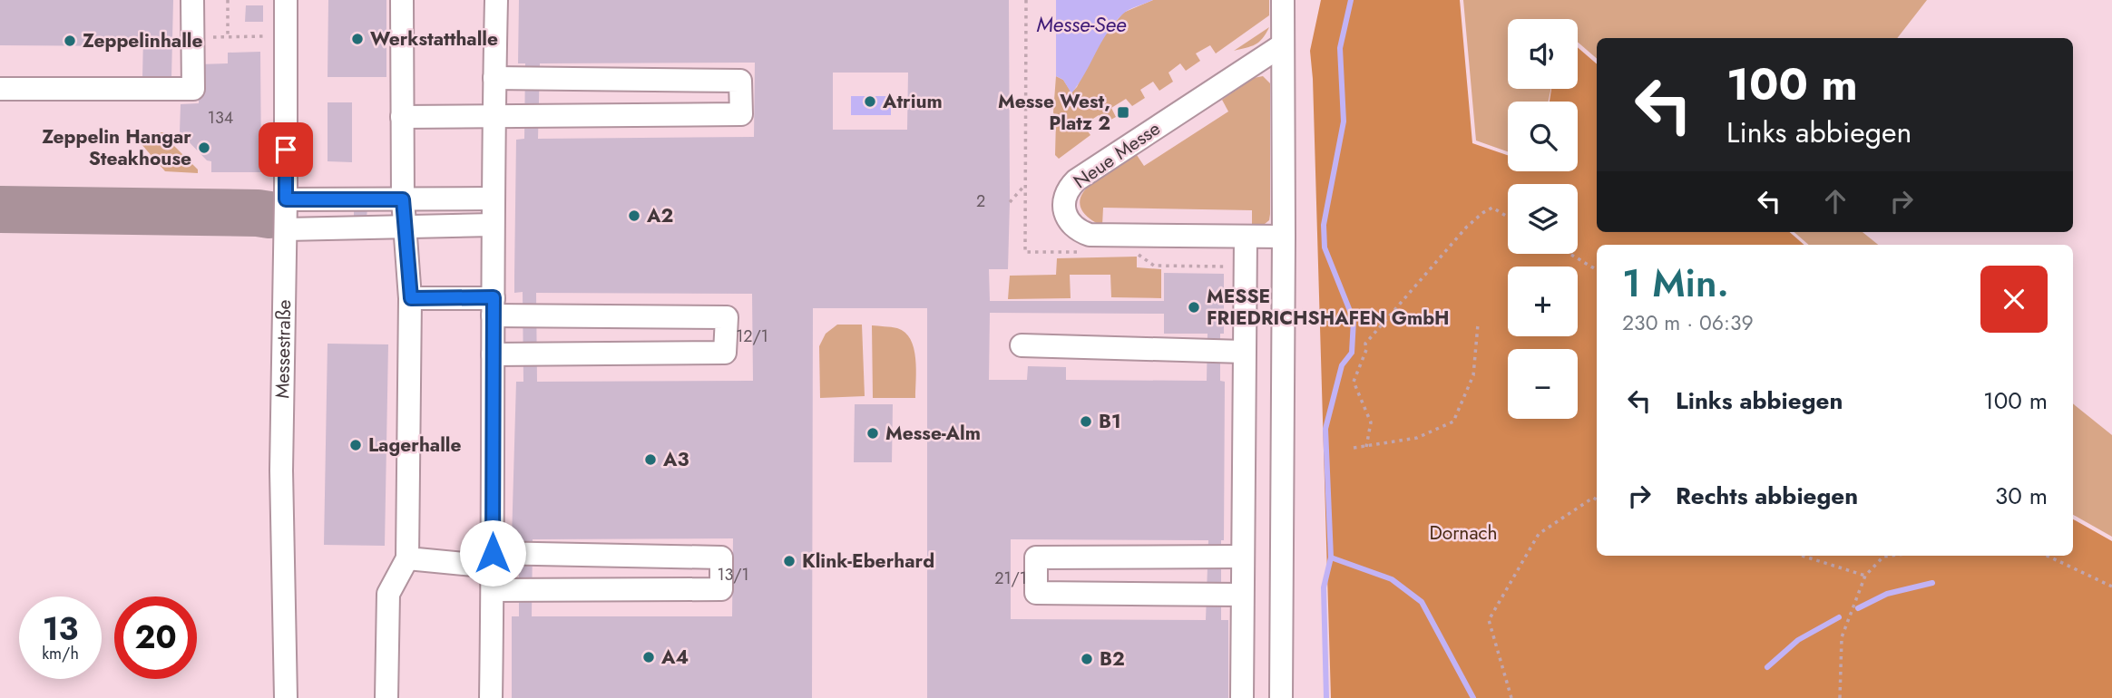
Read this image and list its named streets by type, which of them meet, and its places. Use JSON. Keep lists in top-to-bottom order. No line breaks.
{"streets":{"street":["Neue Messe","Messestraße"]},"water":["Messe-See"],"parks":["Dornach"],"places":{"other":["Werkstatthalle","Zeppelinhalle","Atrium","Zeppelin Hangar Steakhouse","A2","MESSE FRIEDRICHSHAFEN GmbH","B1","Messe-Alm","Lagerhalle","A3","Klink-Eberhard","A4","B2"],"transit":["Messe West, Platz 2"]},"house_numbers":["134","2","12/1","13/1","21/1"],"page":{"map_buttons":["+","−"],"turn":["100 m","Links abbiegen"],"heading":["1 Min.","230 m · 06:39"],"list":[{"name":"Links abbiegen","value":"100 m"},{"name":"Rechts abbiegen","value":"30 m"}],"speed":"13 km/h","limit":"20"}}
